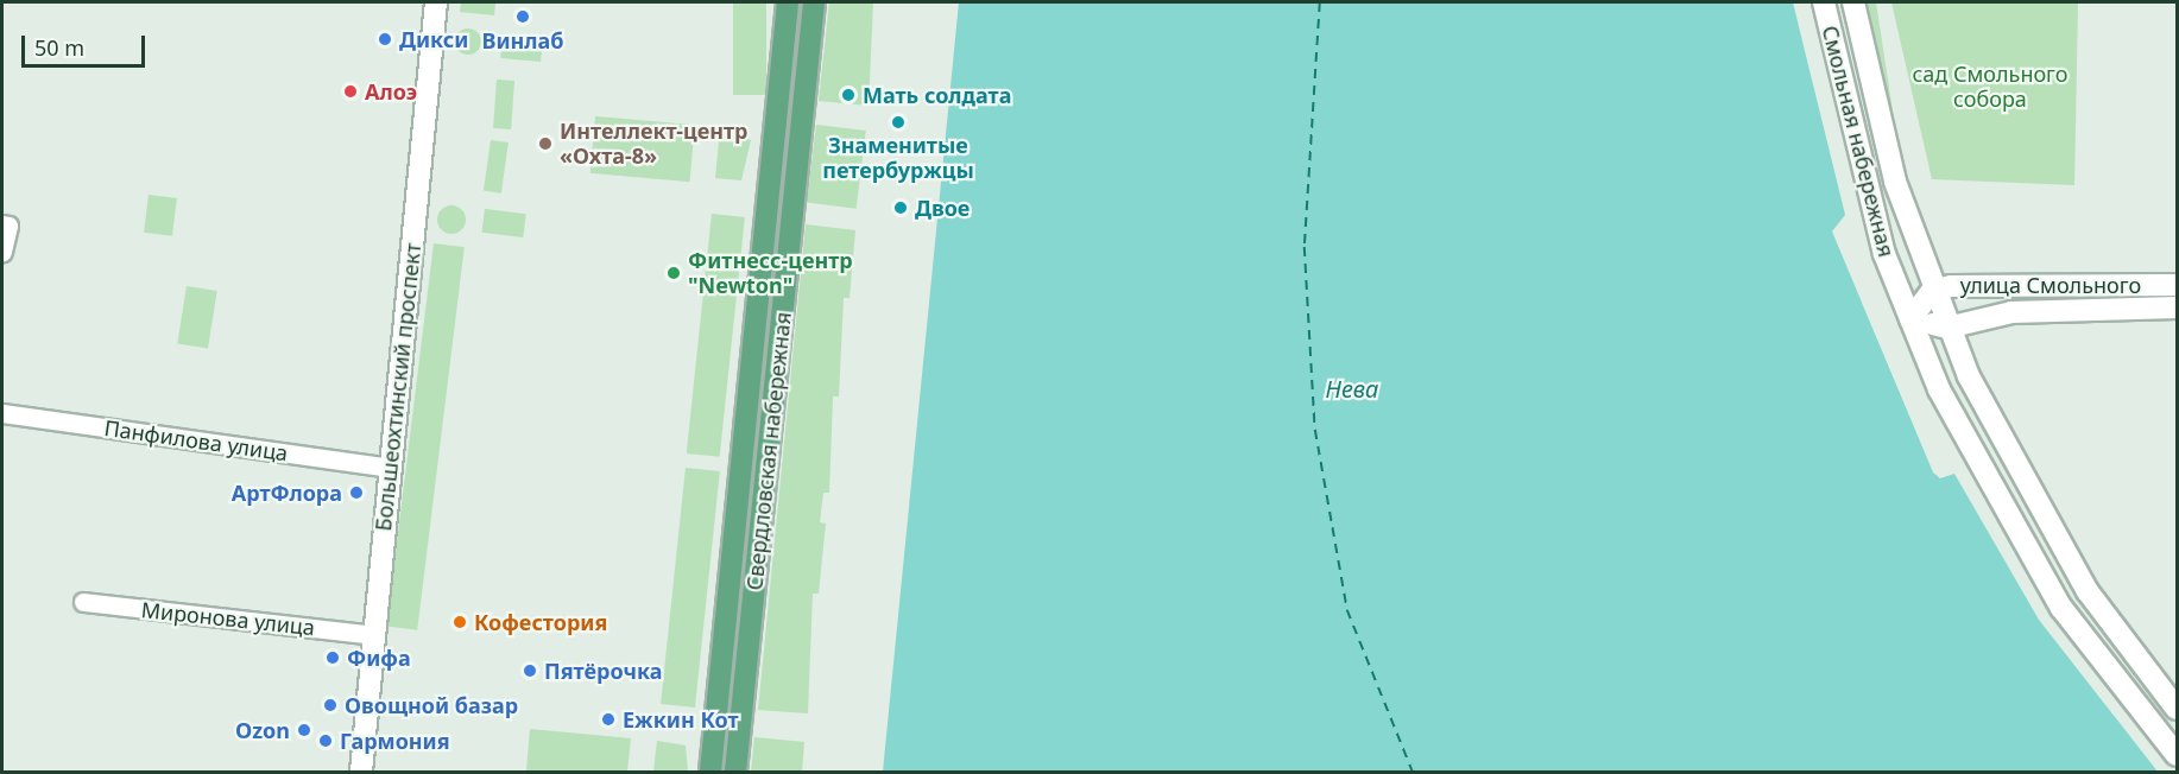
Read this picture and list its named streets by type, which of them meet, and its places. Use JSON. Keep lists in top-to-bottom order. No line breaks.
{"streets":{"main road":["Смольная набережная","улица Смольного","Большеохтинский проспект","Свердловская набережная"],"street":["Панфилова улица","Миронова улица"]},"crossings":[["Смольная набережная","улица Смольного"],["Большеохтинский проспект","Панфилова улица"],["Большеохтинский проспект","Миронова улица"]],"water":["Нева"],"parks":["сад Смольного собора"],"places":["Винлаб","Дикси","Алоэ","Мать солдата","Знаменитые петербуржцы","Интеллект-центр «Охта-8»","Двое","Фитнесс-центр \"Newton\"","АртФлора","Кофестория","Фифа","Пятёрочка","Овощной базар","Ежкин Кот","Ozon","Гармония"],"scale_bar":"50 m"}
